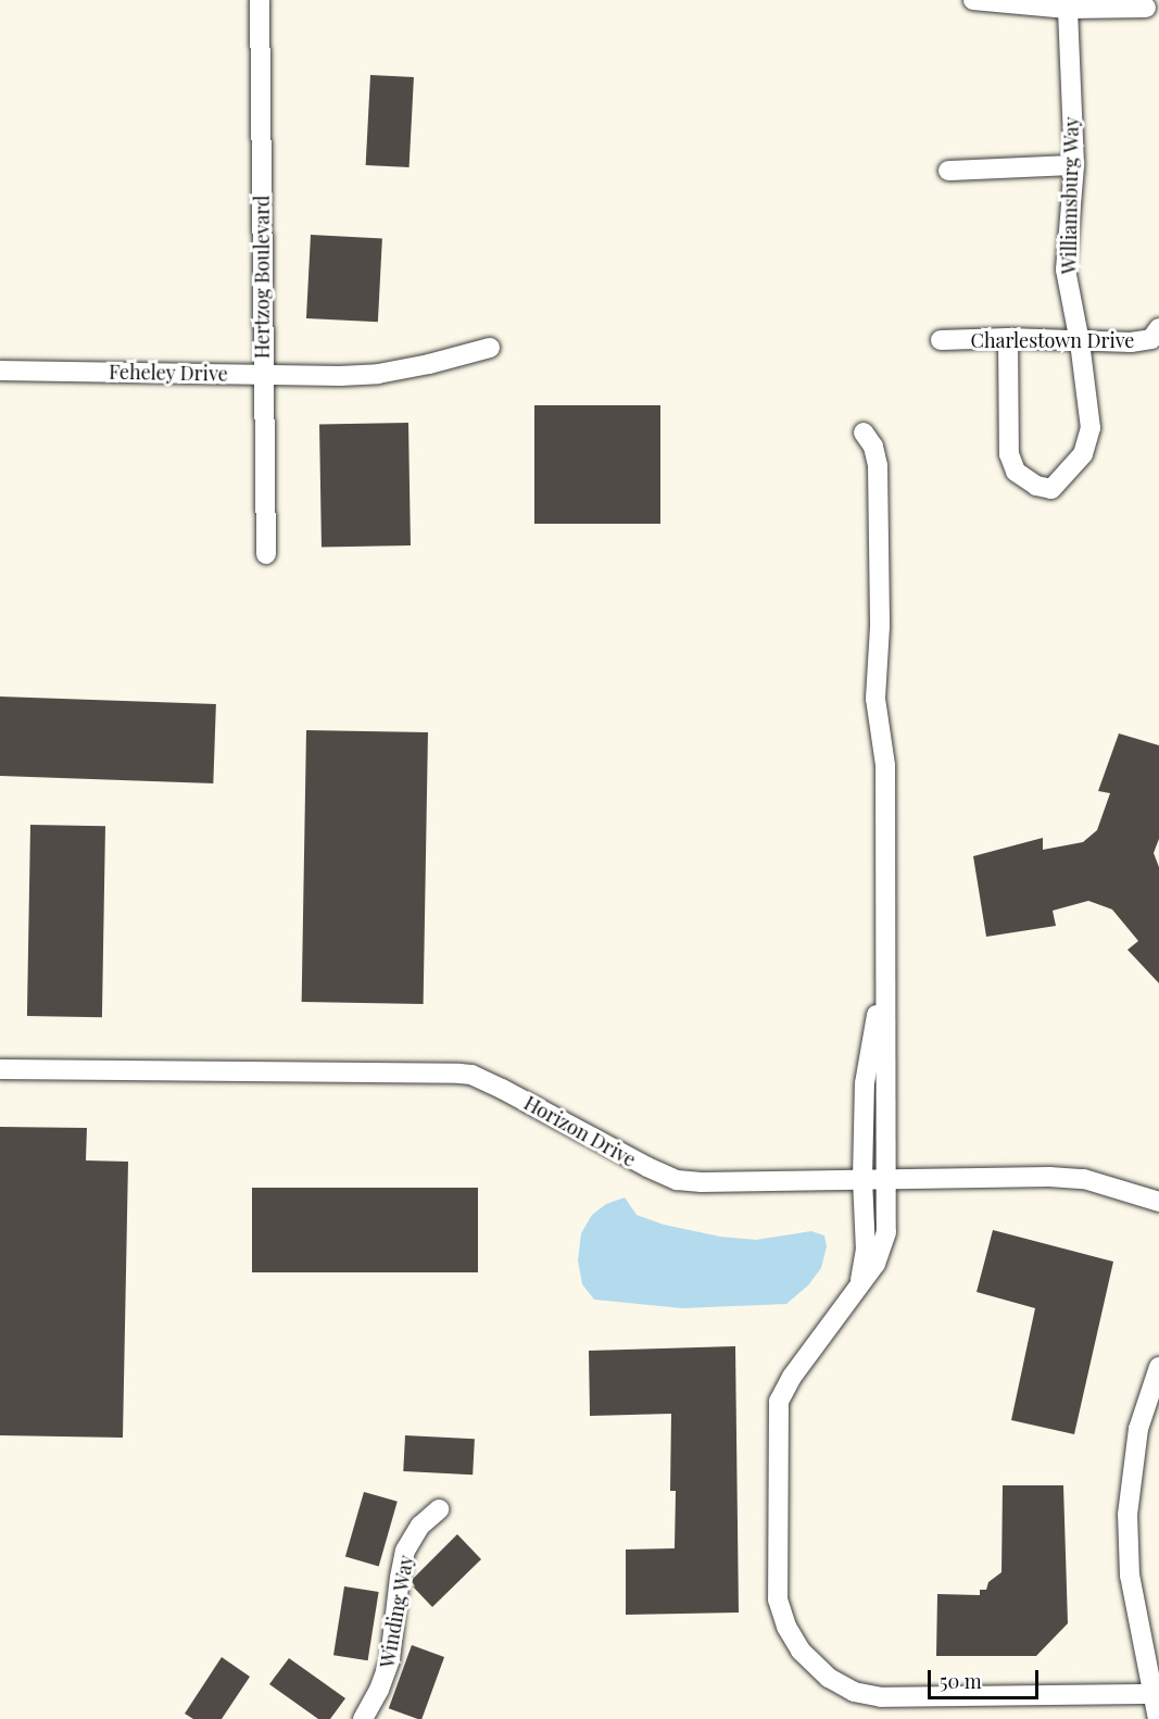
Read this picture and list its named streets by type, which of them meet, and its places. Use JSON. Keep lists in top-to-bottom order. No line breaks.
{"streets":{"street":["Williamsburg Way","Hertzog Boulevard","Charlestown Drive","Feheley Drive","Horizon Drive","Winding Way"]},"crossings":[["Williamsburg Way","Charlestown Drive"],["Hertzog Boulevard","Feheley Drive"]],"scale_bar":"50 m"}
